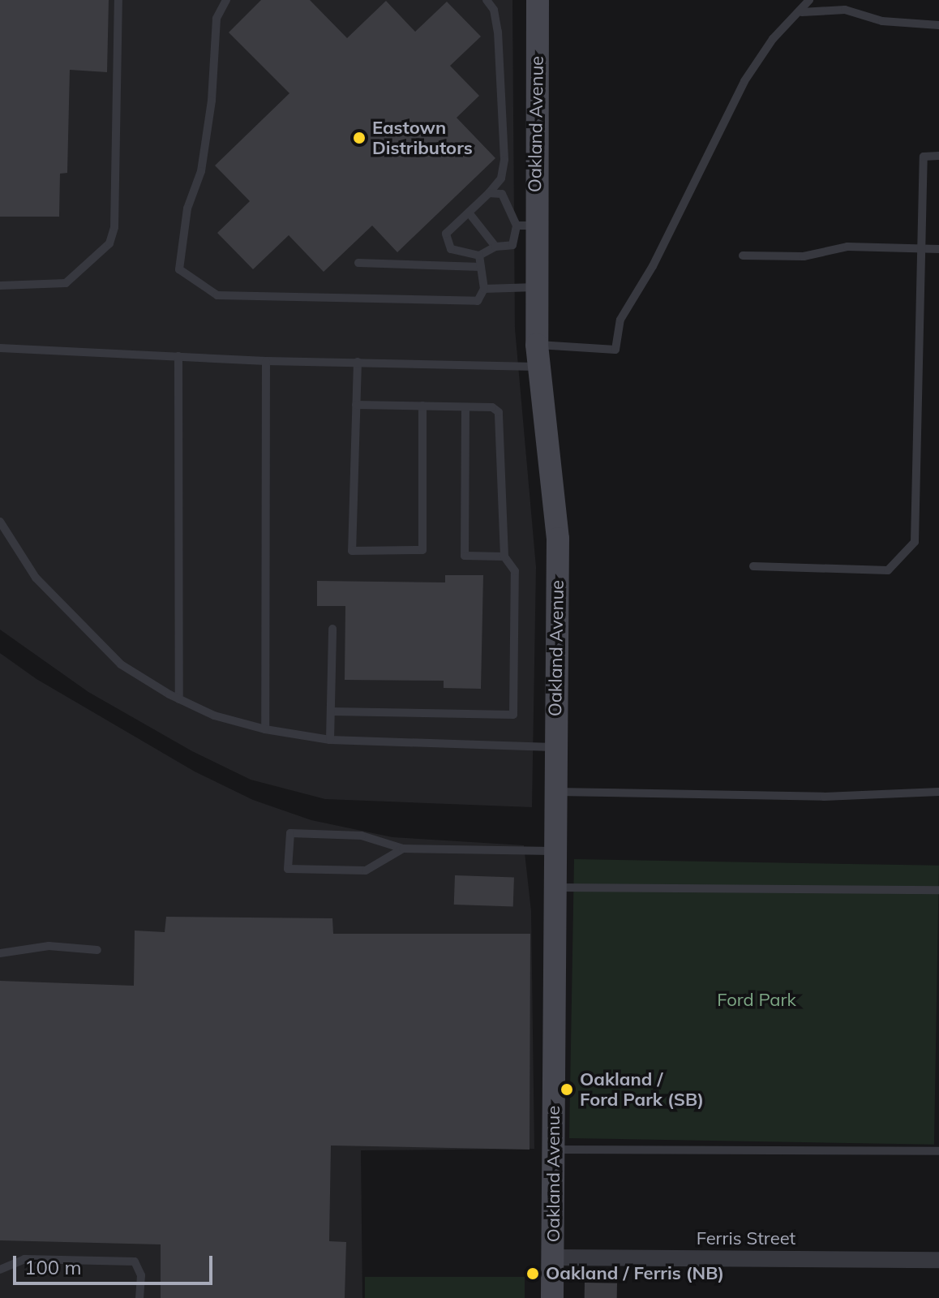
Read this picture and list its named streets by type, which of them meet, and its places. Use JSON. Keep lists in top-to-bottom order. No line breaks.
{"streets":{"street":["Oakland Avenue","Ferris Street"]},"crossings":[["Oakland Avenue","Ferris Street"]],"parks":["Ford Park"],"places":["Eastown Distributors","Oakland / Ford Park (SB)","Oakland / Ferris (NB)"],"scale_bar":"100 m"}
